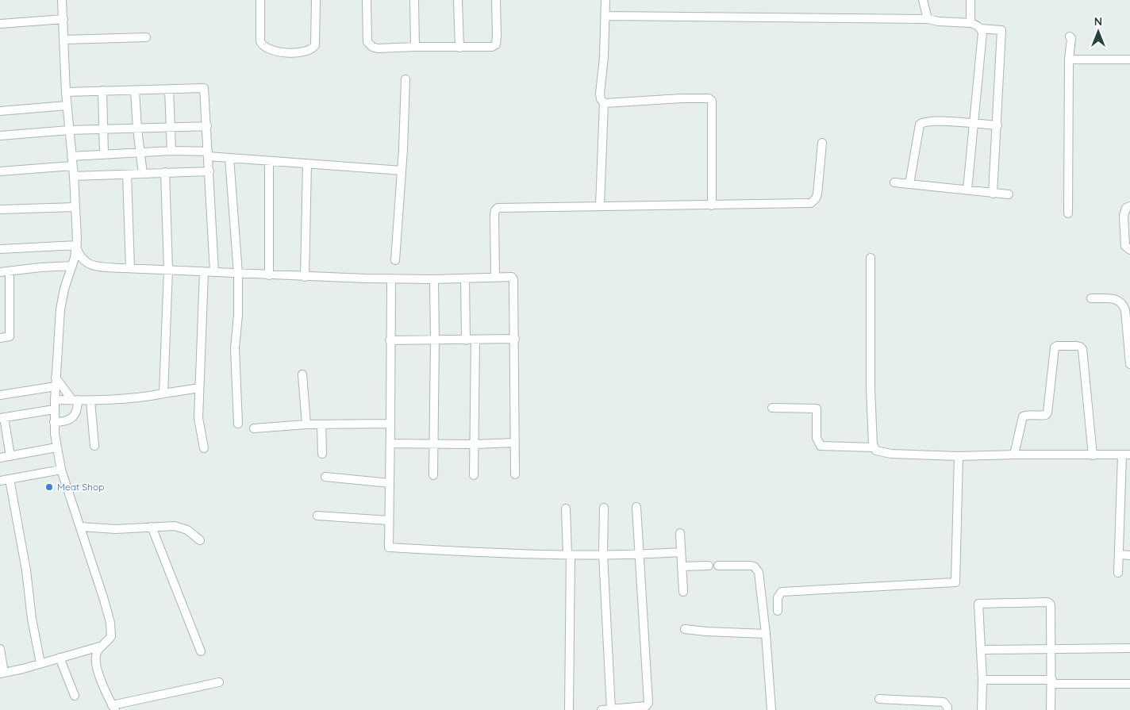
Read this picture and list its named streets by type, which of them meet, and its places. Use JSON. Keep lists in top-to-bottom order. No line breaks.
{"places":["Meat Shop"],"north":"top"}
